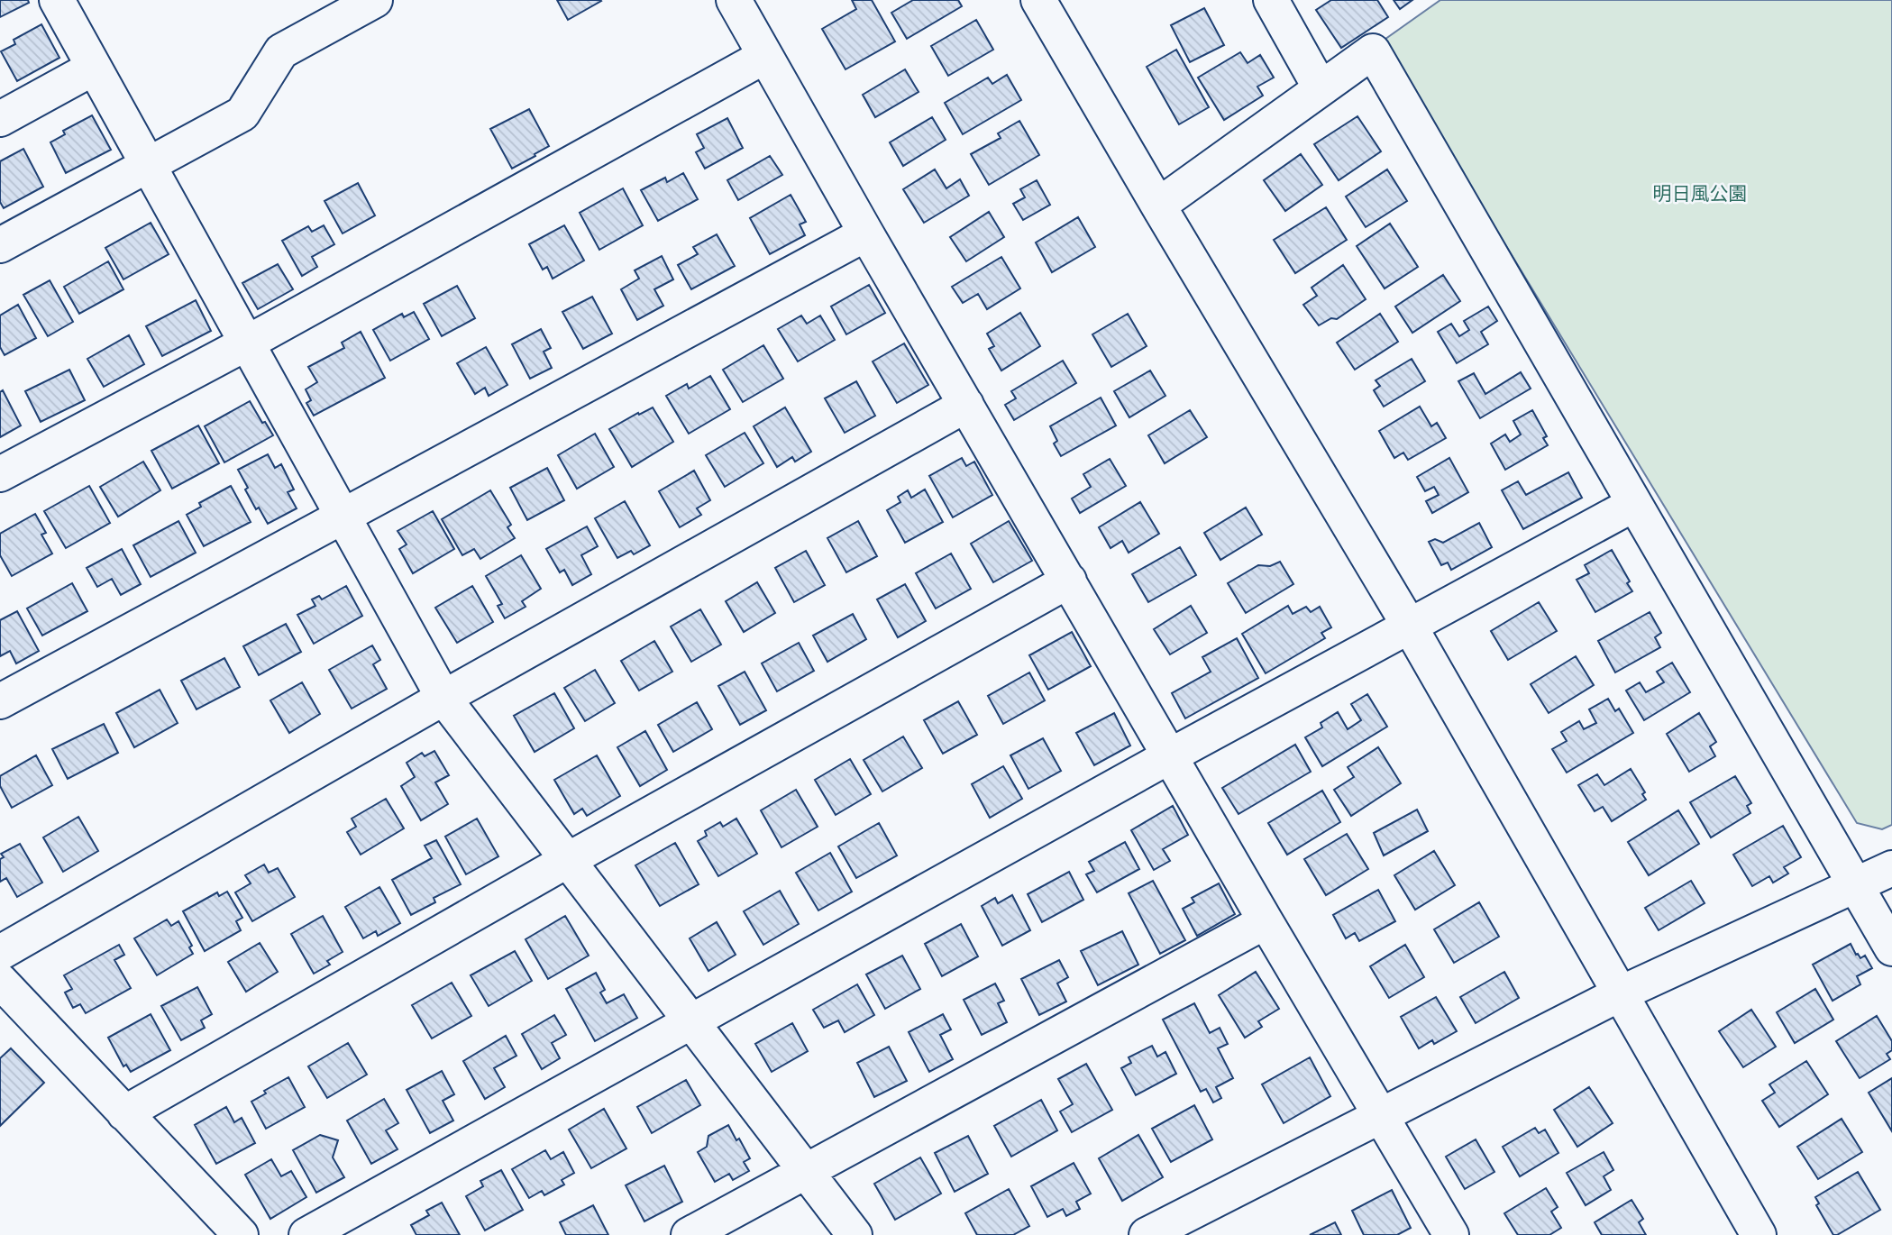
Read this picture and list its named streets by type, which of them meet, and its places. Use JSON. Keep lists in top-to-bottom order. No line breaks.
{"parks":["明日風公園"]}
